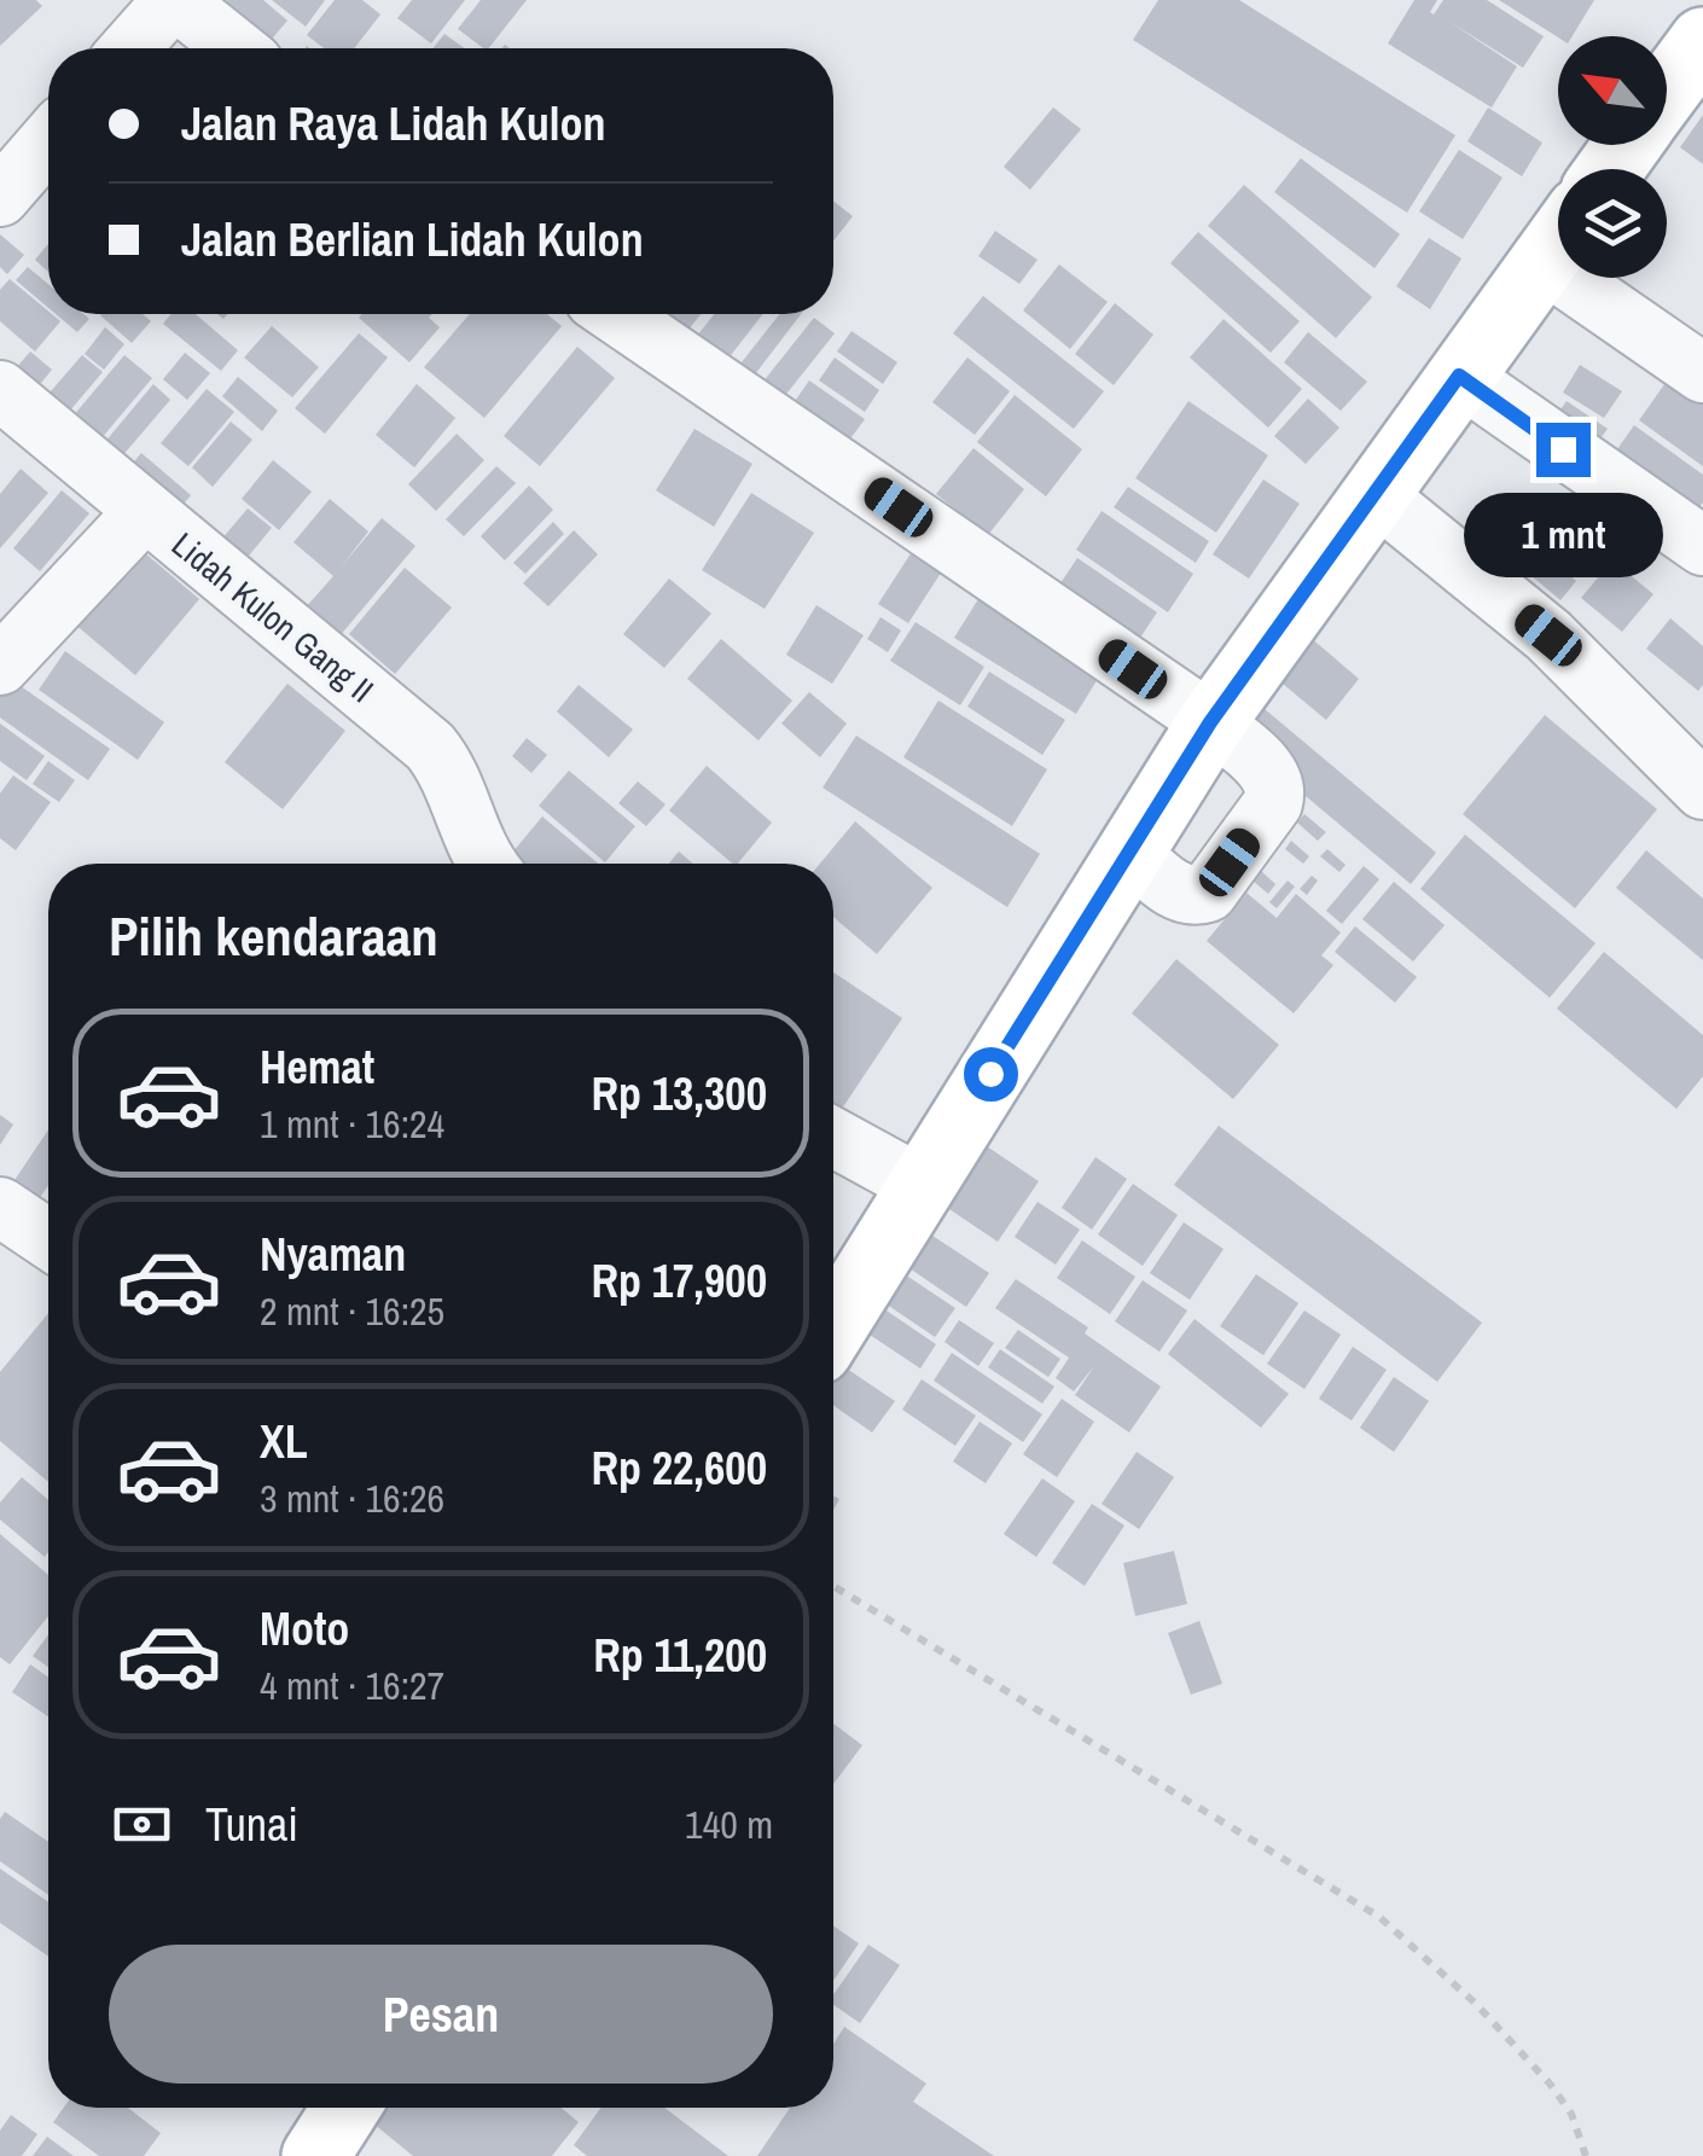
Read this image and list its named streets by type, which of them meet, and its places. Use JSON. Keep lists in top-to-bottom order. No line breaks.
{"streets":{"street":["Lidah Kulon Gang II"]},"north":"top left","page":{"banner":["Jalan Raya Lidah Kulon","Jalan Berlian Lidah Kulon"],"bubble":"1 mnt","heading":"Pilih kendaraan","list":[{"name":"Hemat","note":"1 mnt · 16:24","value":"Rp 13,300"},{"name":"Nyaman","note":"2 mnt · 16:25","value":"Rp 17,900"},{"name":"XL","note":"3 mnt · 16:26","value":"Rp 22,600"},{"name":"Moto","note":"4 mnt · 16:27","value":"Rp 11,200"}],"pay":["Tunai","140 m"],"buttons":"Pesan"}}
